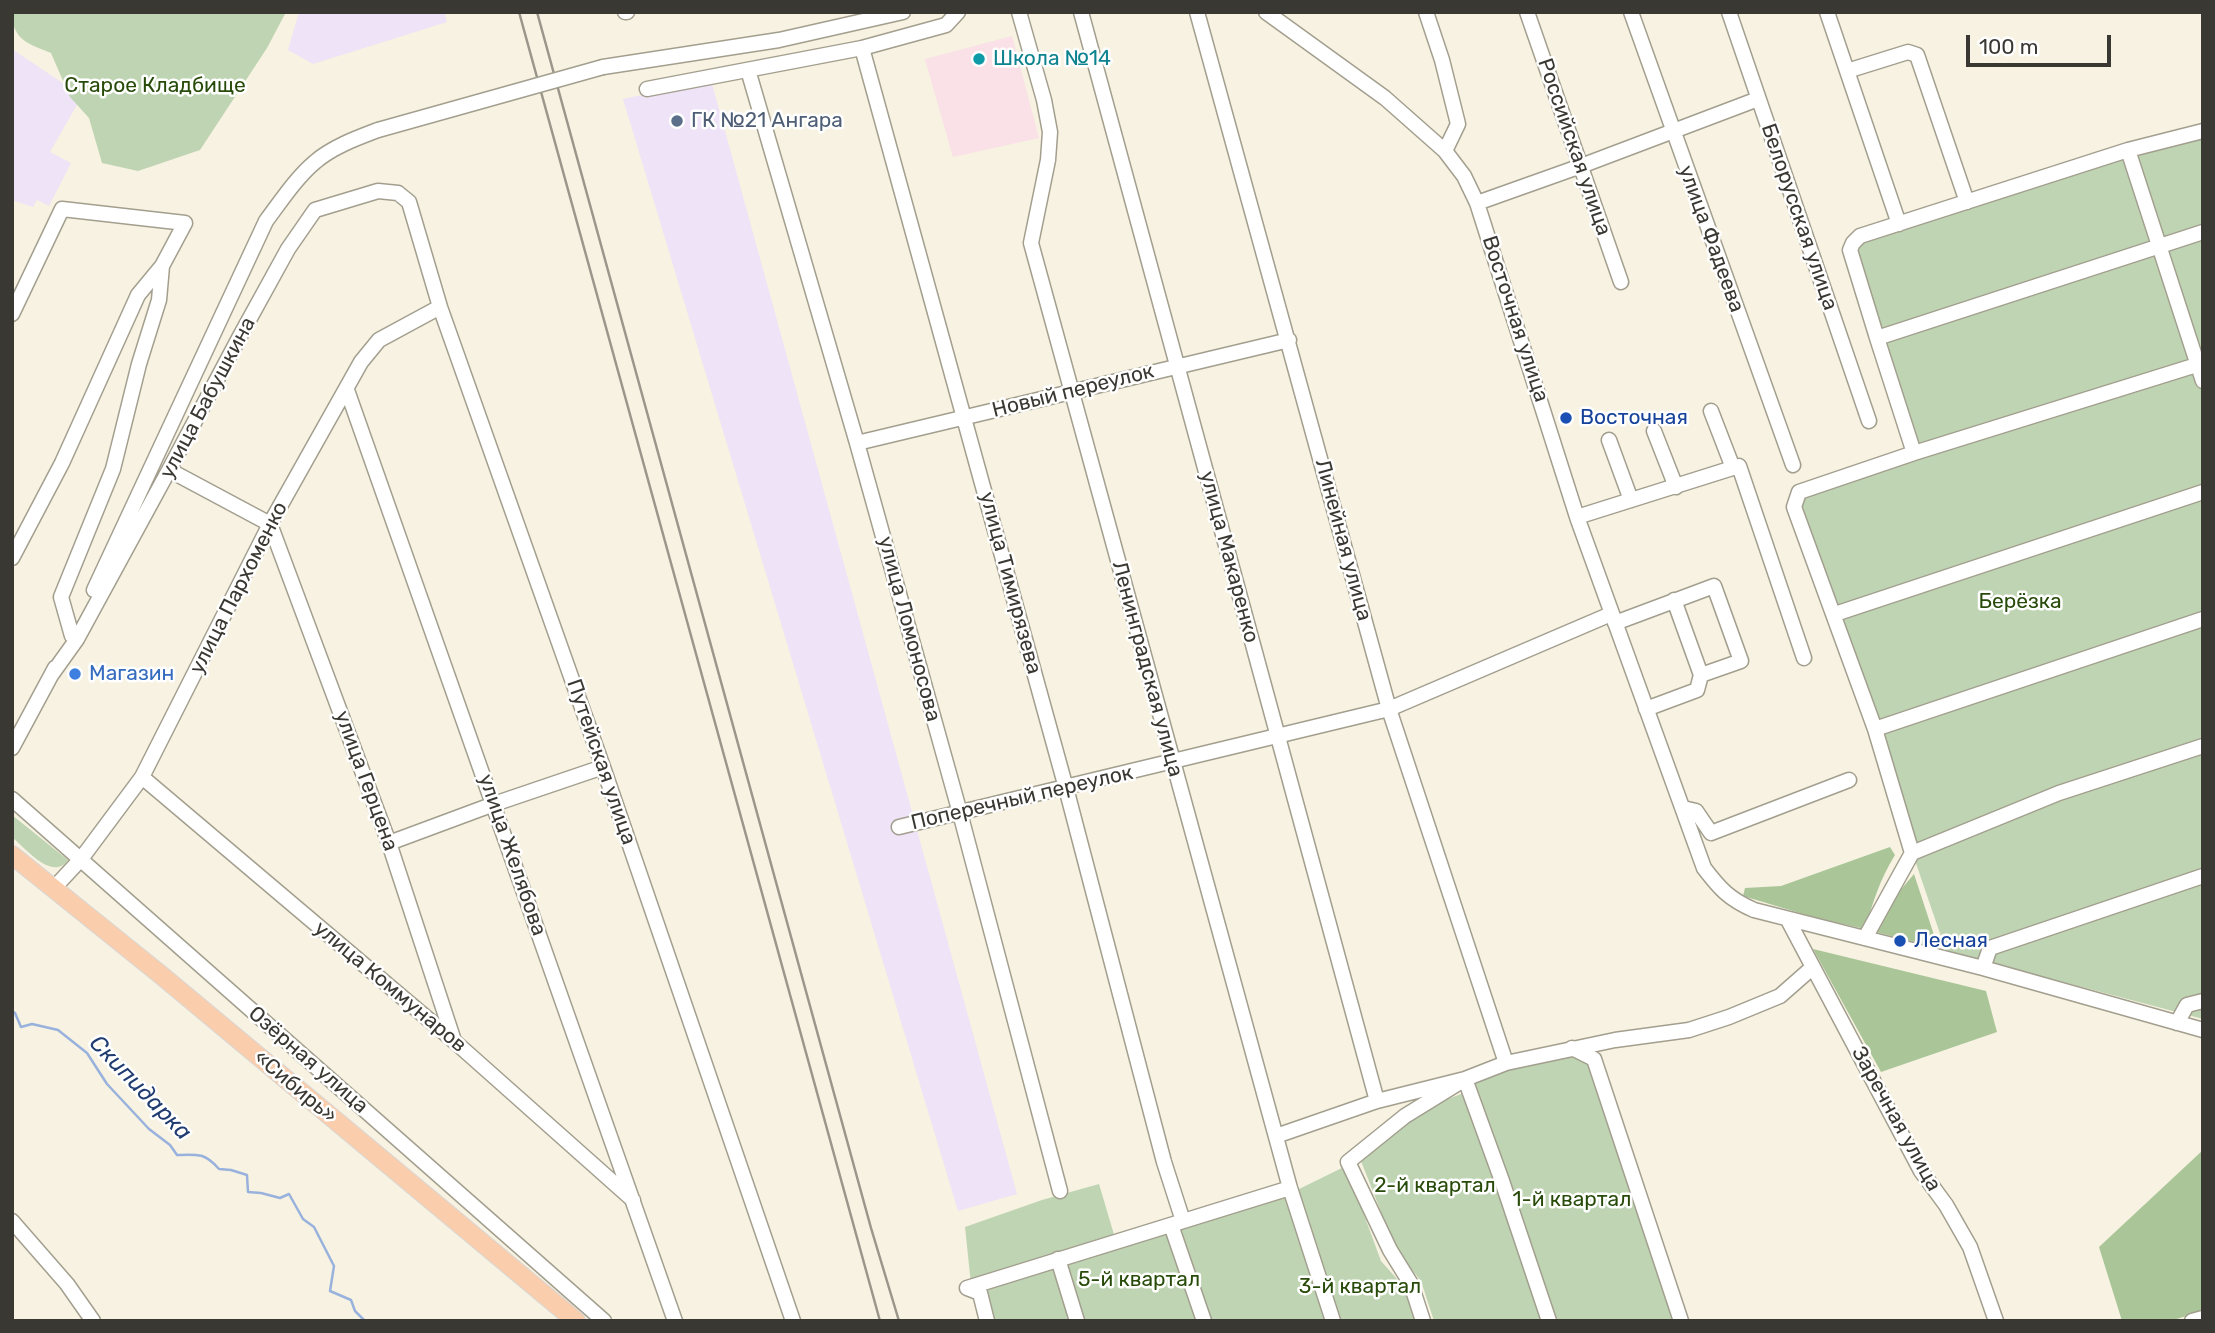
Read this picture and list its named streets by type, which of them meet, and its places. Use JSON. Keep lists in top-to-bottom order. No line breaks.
{"streets":{"main road":["«Сибирь»"],"street":["Российская улица","Белорусская улица","улица Фадеева","Восточная улица","Новый переулок","улица Бабушкина","Линейная улица","улица Макаренко","улица Тимирязева","улица Пархоменко","улица Ломоносова","Ленинградская улица","Путейская улица","улица Герцена","Поперечный переулок","улица Желябова","улица Коммунаров","Озёрная улица","Заречная улица"]},"crossings":[["Восточная улица","Поперечный переулок"],["Восточная улица","Заречная улица"],["Новый переулок","Линейная улица"],["Новый переулок","улица Макаренко"],["Новый переулок","улица Тимирязева"],["Новый переулок","улица Ломоносова"],["Новый переулок","Ленинградская улица"],["улица Бабушкина","Путейская улица"],["Линейная улица","Поперечный переулок"],["улица Макаренко","Поперечный переулок"],["улица Тимирязева","Поперечный переулок"],["улица Пархоменко","Путейская улица"],["улица Пархоменко","улица Герцена"],["улица Пархоменко","улица Желябова"],["улица Пархоменко","улица Коммунаров"],["улица Пархоменко","Озёрная улица"],["улица Пархоменко","«Сибирь»"],["улица Ломоносова","Поперечный переулок"],["Ленинградская улица","Поперечный переулок"],["улица Герцена","улица Коммунаров"],["улица Желябова","улица Коммунаров"]],"water":["Скипидарка"],"parks":["Старое Кладбище","Берёзка","2-й квартал","1-й квартал","5-й квартал","3-й квартал"],"places":["Школа №14","ГК №21 Ангара","Восточная","Магазин","Лесная"],"scale_bar":"100 m"}
